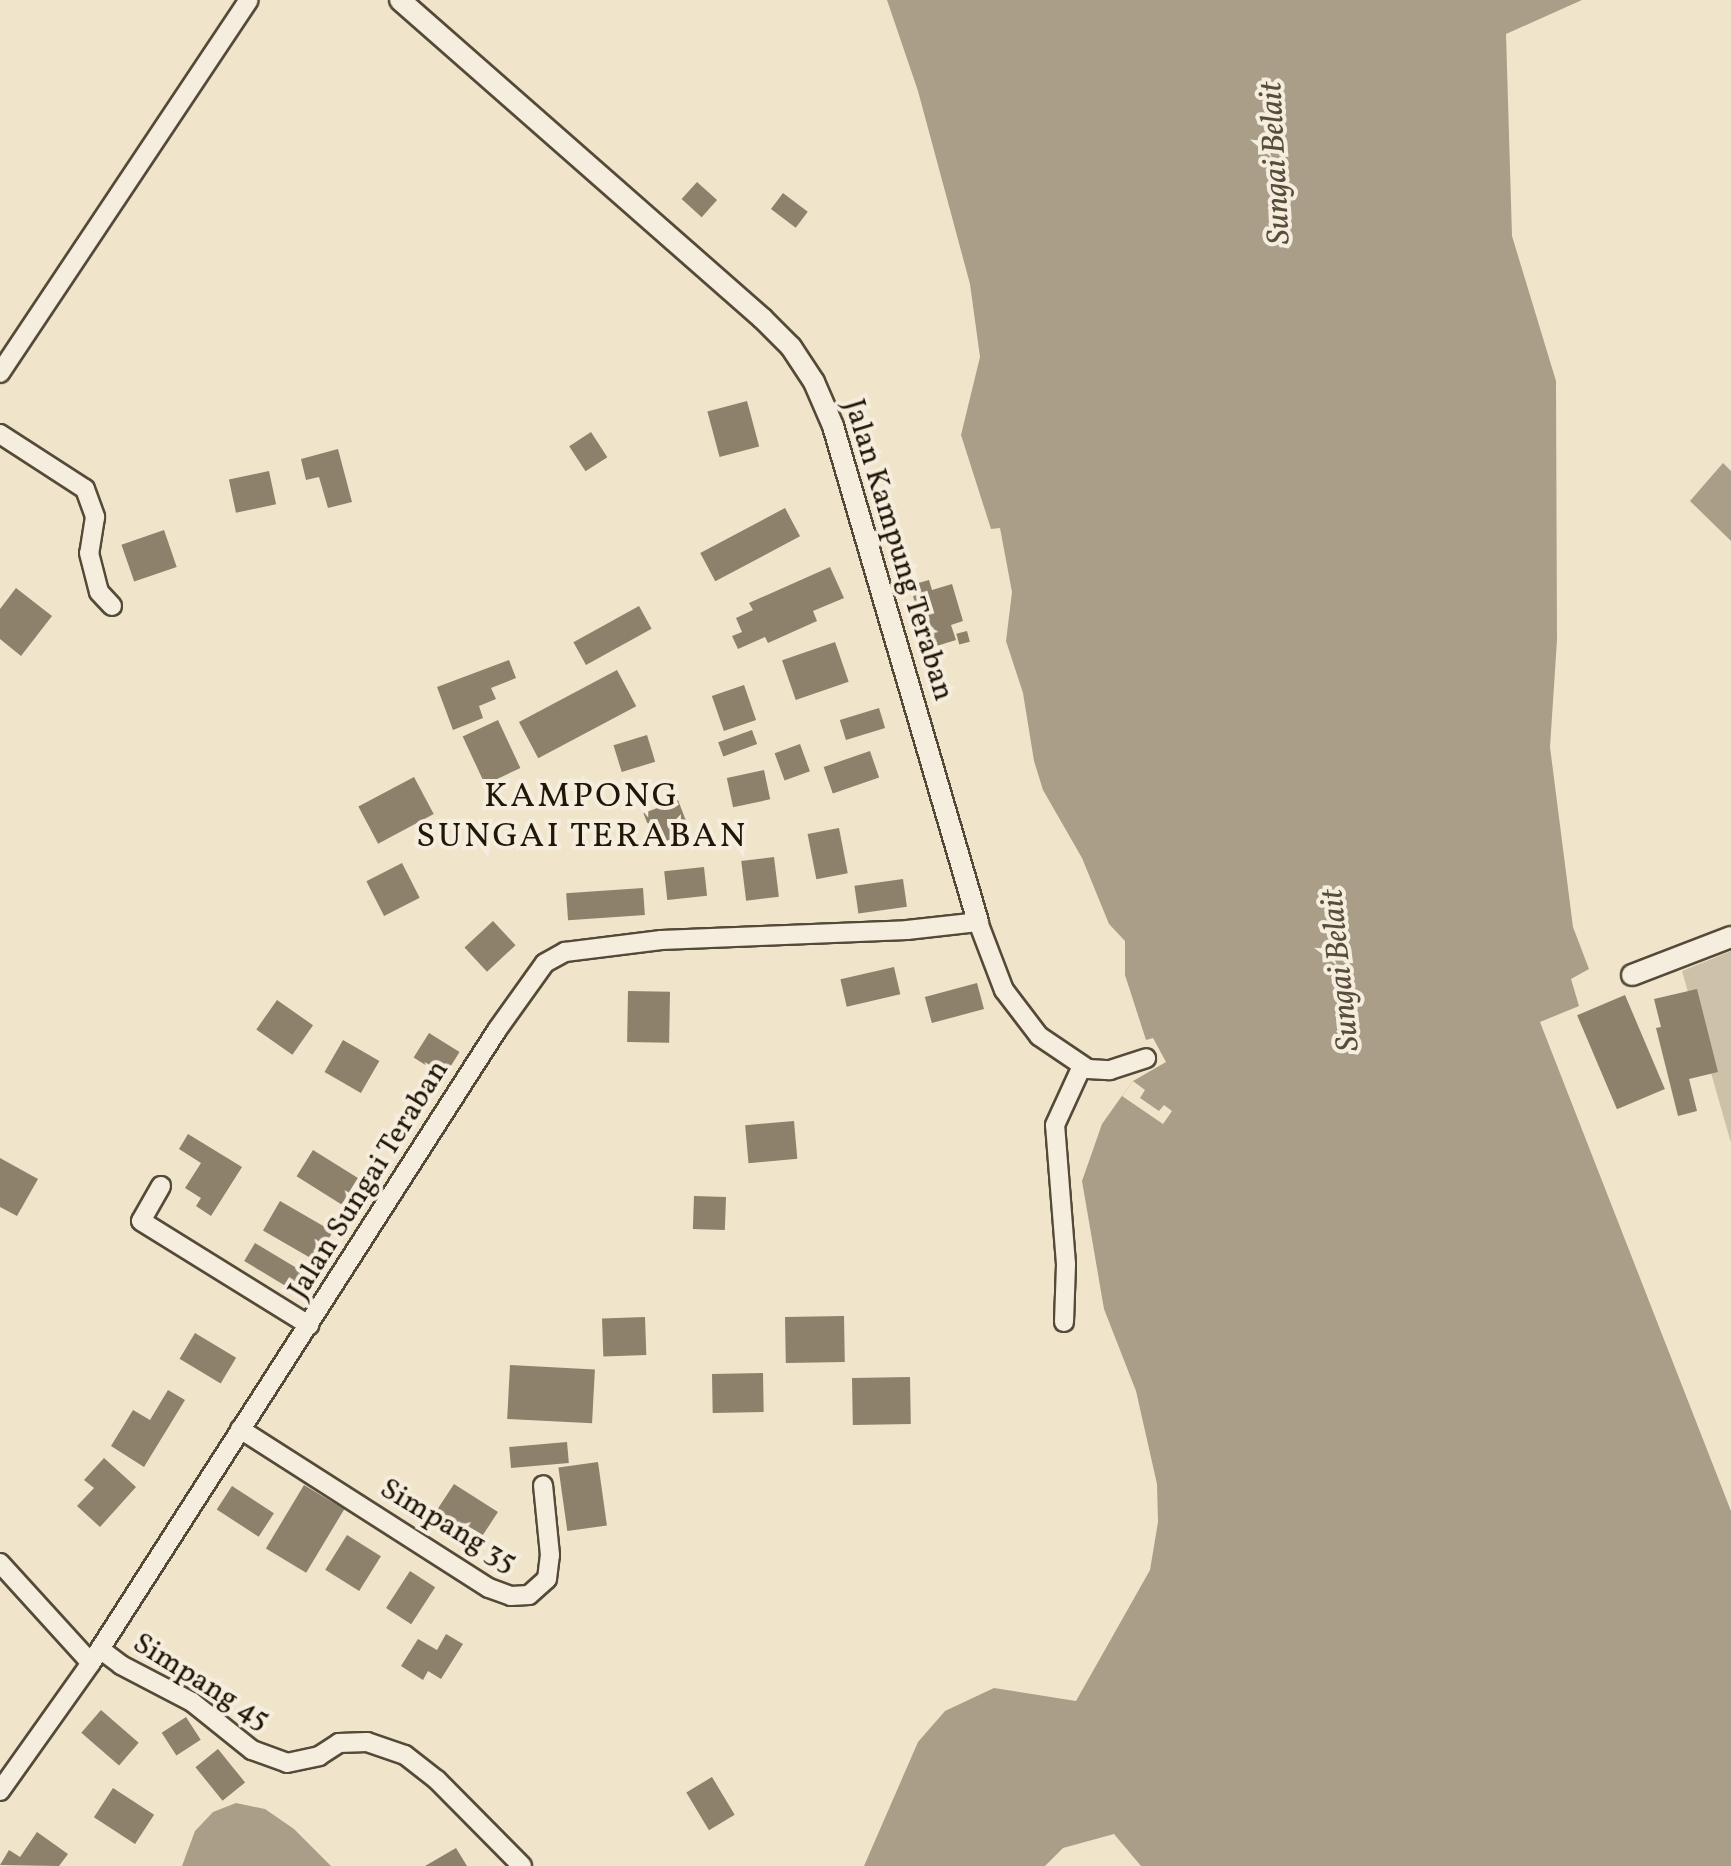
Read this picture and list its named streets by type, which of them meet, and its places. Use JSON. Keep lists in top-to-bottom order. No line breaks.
{"streets":{"street":["Jalan Kampung Teraban","Jalan Sungai Teraban","Simpang 35","Simpang 45"]},"crossings":[["Jalan Kampung Teraban","Jalan Sungai Teraban"],["Jalan Sungai Teraban","Simpang 35"],["Jalan Sungai Teraban","Simpang 45"]],"districts":["KAMPONG SUNGAI TERABAN"],"water":["Sungai Belait"]}
